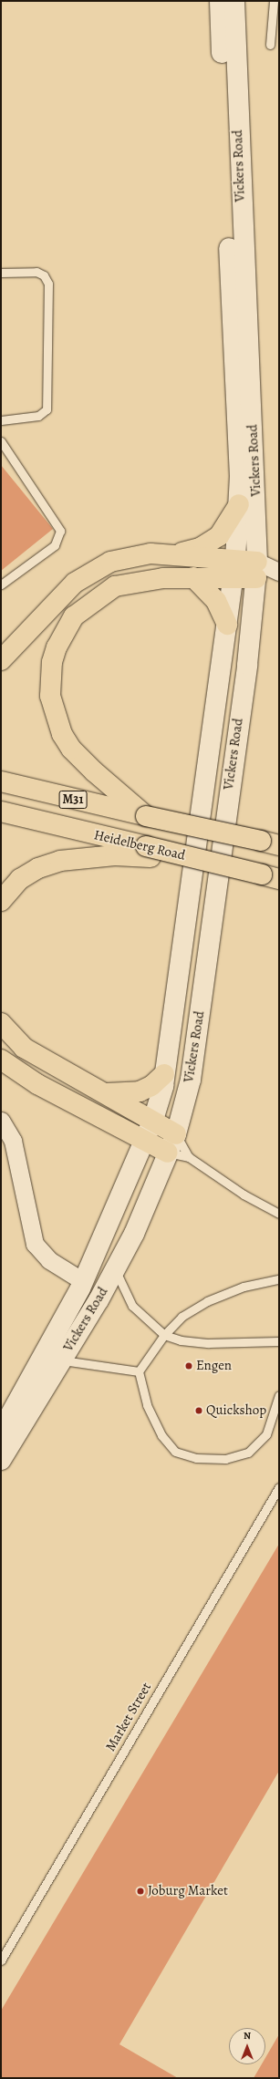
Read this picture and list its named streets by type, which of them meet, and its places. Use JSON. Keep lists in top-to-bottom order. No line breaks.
{"streets":{"main road":["Vickers Road","M31","Heidelberg Road"],"lane":["Market Street"]},"places":["Engen","Quickshop","Joburg Market"],"north":"top"}
